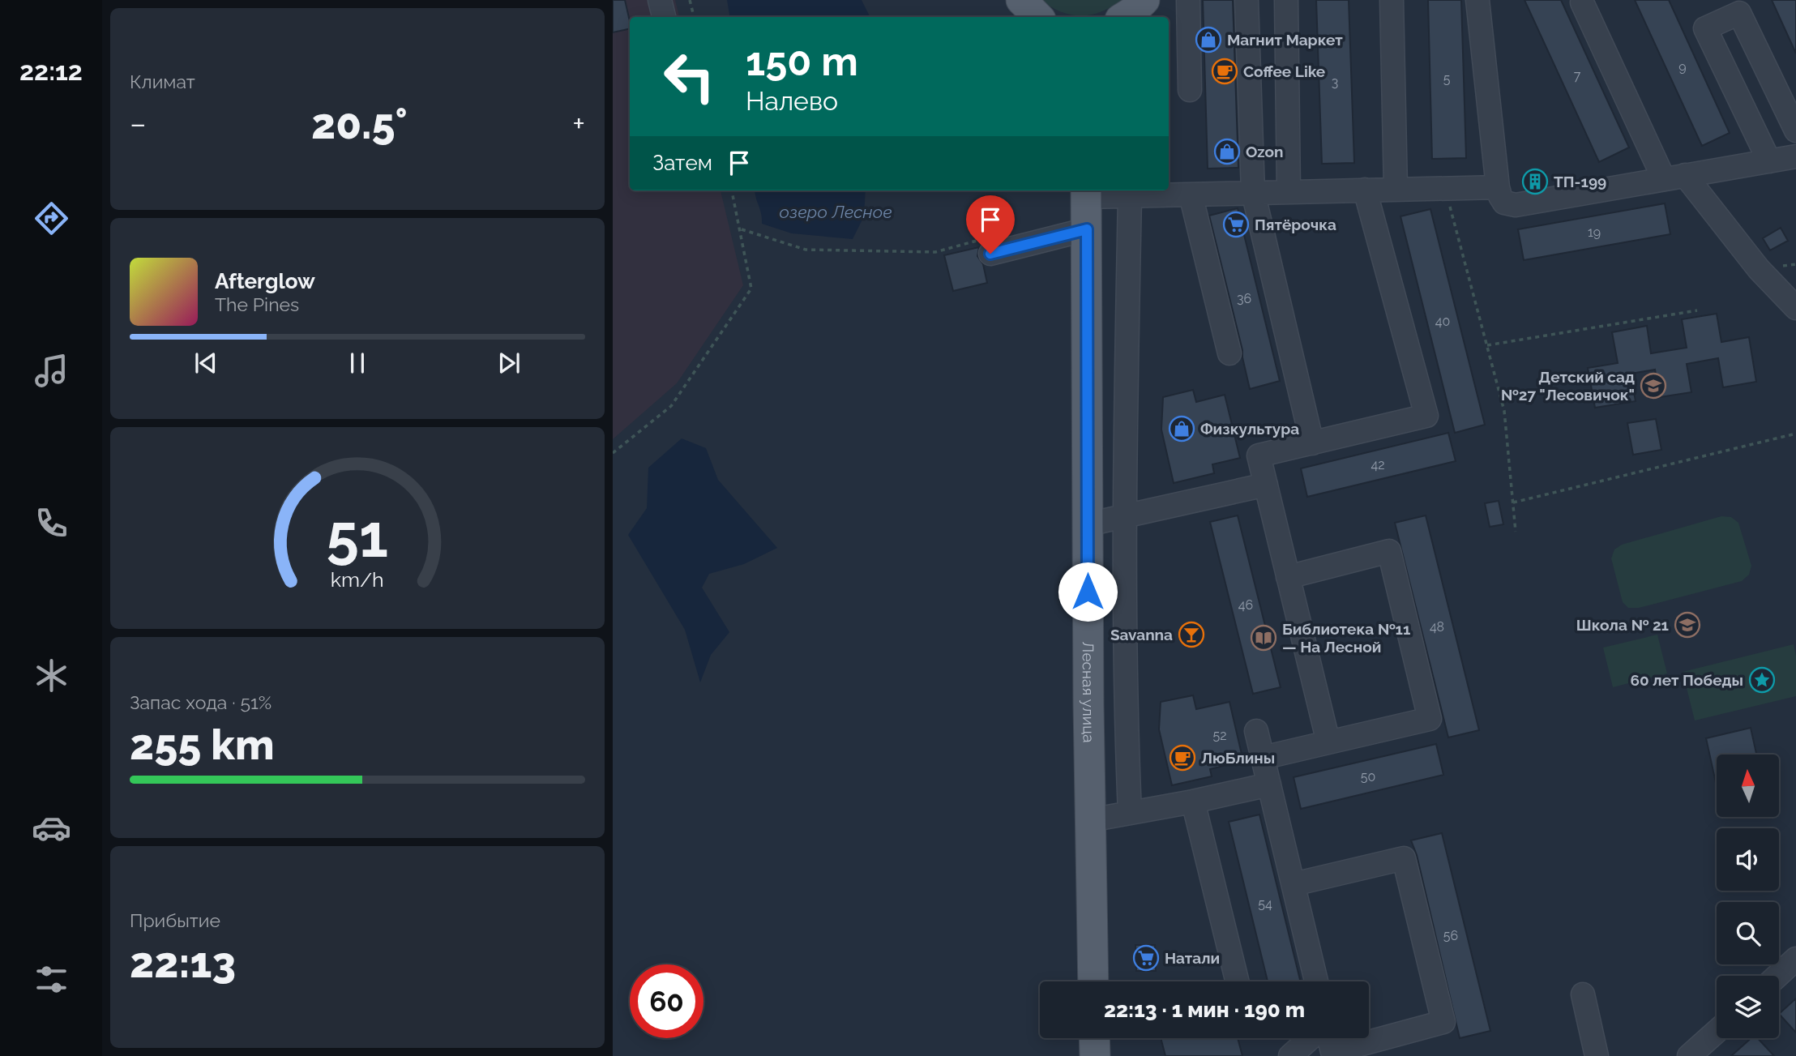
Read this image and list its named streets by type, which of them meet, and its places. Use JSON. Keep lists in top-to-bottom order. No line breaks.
{"streets":{"main road":["Лесная улица"]},"water":["озеро Лесное"],"places":{"shop":["Магнит Маркет","Ozon","Физкультура"],"cafe":["Coffee Like","ЛюБлины"],"building":["ТП-199"],"supermarket":["Пятёрочка","Натали"],"school or university":["Детский сад №27 \"Лесовичок\"","Школа № 21"],"bar":["Savanna"],"library":["Библиотека №11 — На Лесной"],"place":["60 лет Победы"]},"house_numbers":["9","7","5","3","19","36","40","42","46","48","52","50","54","56"],"north":"top","page":{"tabs":"22:12","tile":["Климат",["Запас хода · 51%","255 km"],["Прибытие","22:13"]],"turn":["150 m","Налево"],"heat":["−","20.5°","+"],"then":"Затем","song":["Afterglow","The Pines"],"limit":"60","trip":"22:13 · 1 мин · 190 m","gauge":["51","km/h"]}}
